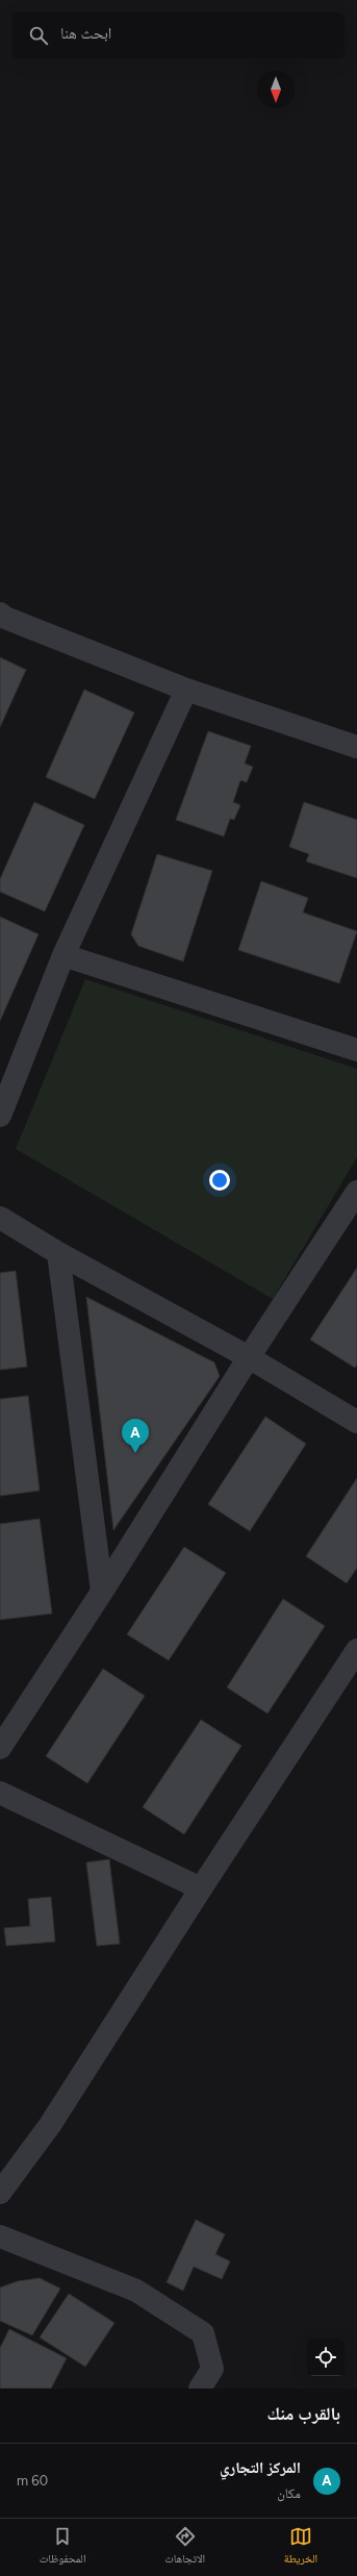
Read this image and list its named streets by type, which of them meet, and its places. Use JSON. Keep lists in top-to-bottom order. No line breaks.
{"north":"bottom","page":{"search":"ابحث هنا","pins":"A","heading":"بالقرب منك","list":[{"mark":"A","name":"المركز التجاري","note":"مكان","value":"60 m"}],"nav":["الخريطة","الاتجاهات","المحفوظات"]}}
